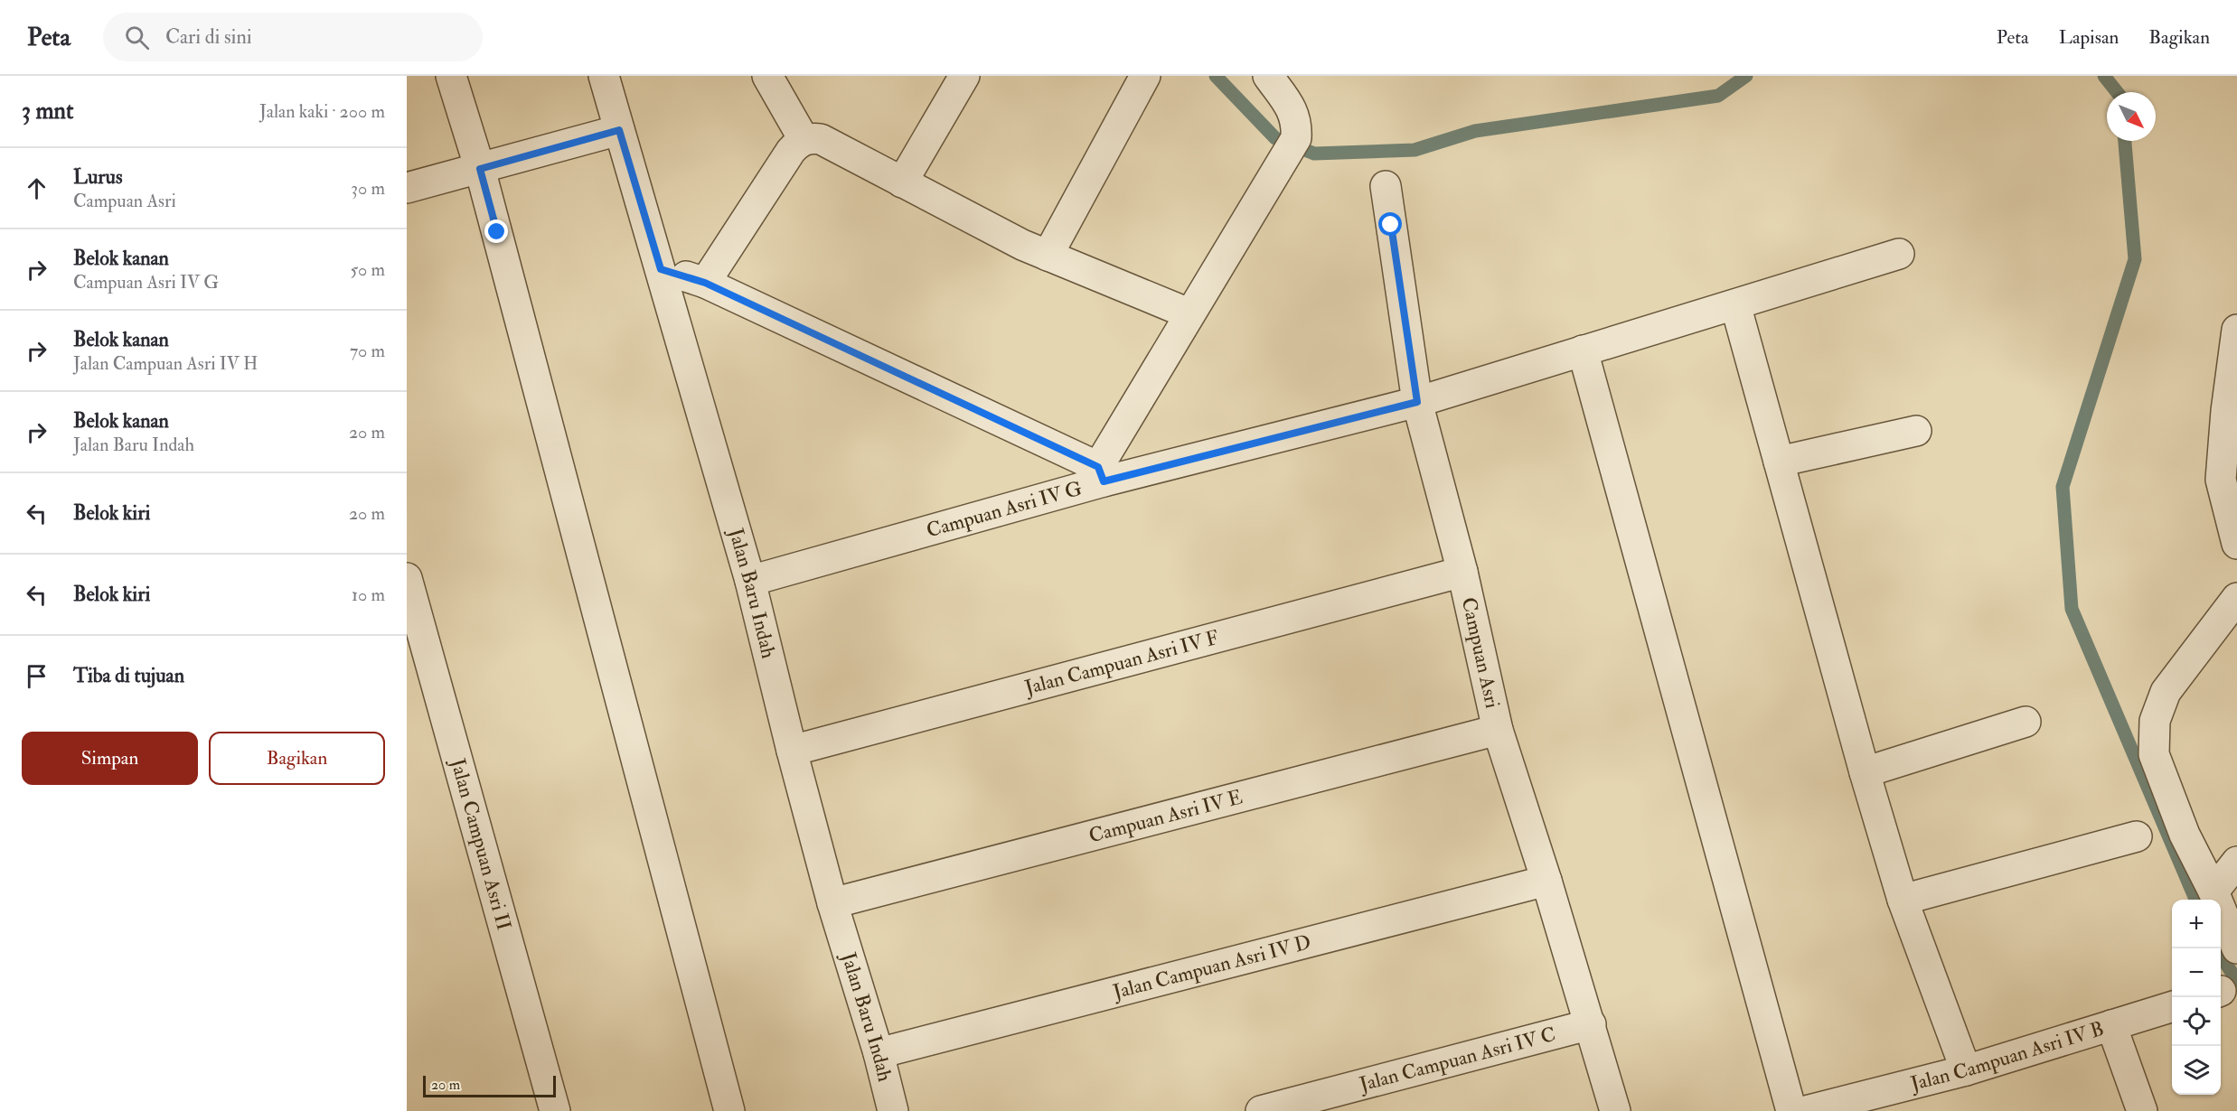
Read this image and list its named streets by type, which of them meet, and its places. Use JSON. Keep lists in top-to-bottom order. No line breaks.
{"streets":{"street":["Campuan Asri IV G","Jalan Baru Indah","Campuan Asri","Jalan Campuan Asri IV F","Campuan Asri IV E","Jalan Campuan Asri II","Jalan Campuan Asri IV D","Jalan Campuan Asri IV B","Jalan Campuan Asri IV C"]},"crossings":[["Campuan Asri IV G","Jalan Baru Indah"],["Campuan Asri IV G","Campuan Asri"],["Jalan Baru Indah","Jalan Campuan Asri IV F"],["Jalan Baru Indah","Campuan Asri IV E"],["Jalan Baru Indah","Jalan Campuan Asri IV D"],["Campuan Asri","Jalan Campuan Asri IV F"],["Campuan Asri","Campuan Asri IV E"],["Campuan Asri","Jalan Campuan Asri IV D"],["Campuan Asri","Jalan Campuan Asri IV C"]],"scale_bar":"20 m","north":"bottom right","page":{"header":"Peta","search":"Cari di sini","nav":["Peta","Lapisan","Bagikan"],"heading":["3 mnt","Jalan kaki · 200 m"],"list":[["Lurus","Campuan Asri","30 m"],["Belok kanan","Campuan Asri IV G","50 m"],["Belok kanan","Jalan Campuan Asri IV H","70 m"],["Belok kanan","Jalan Baru Indah","20 m"],["Belok kiri","20 m"],["Belok kiri","10 m"],"Tiba di tujuan"],"buttons":["Simpan","Bagikan"],"map_buttons":["+","−"],"scale":"20 m"}}
